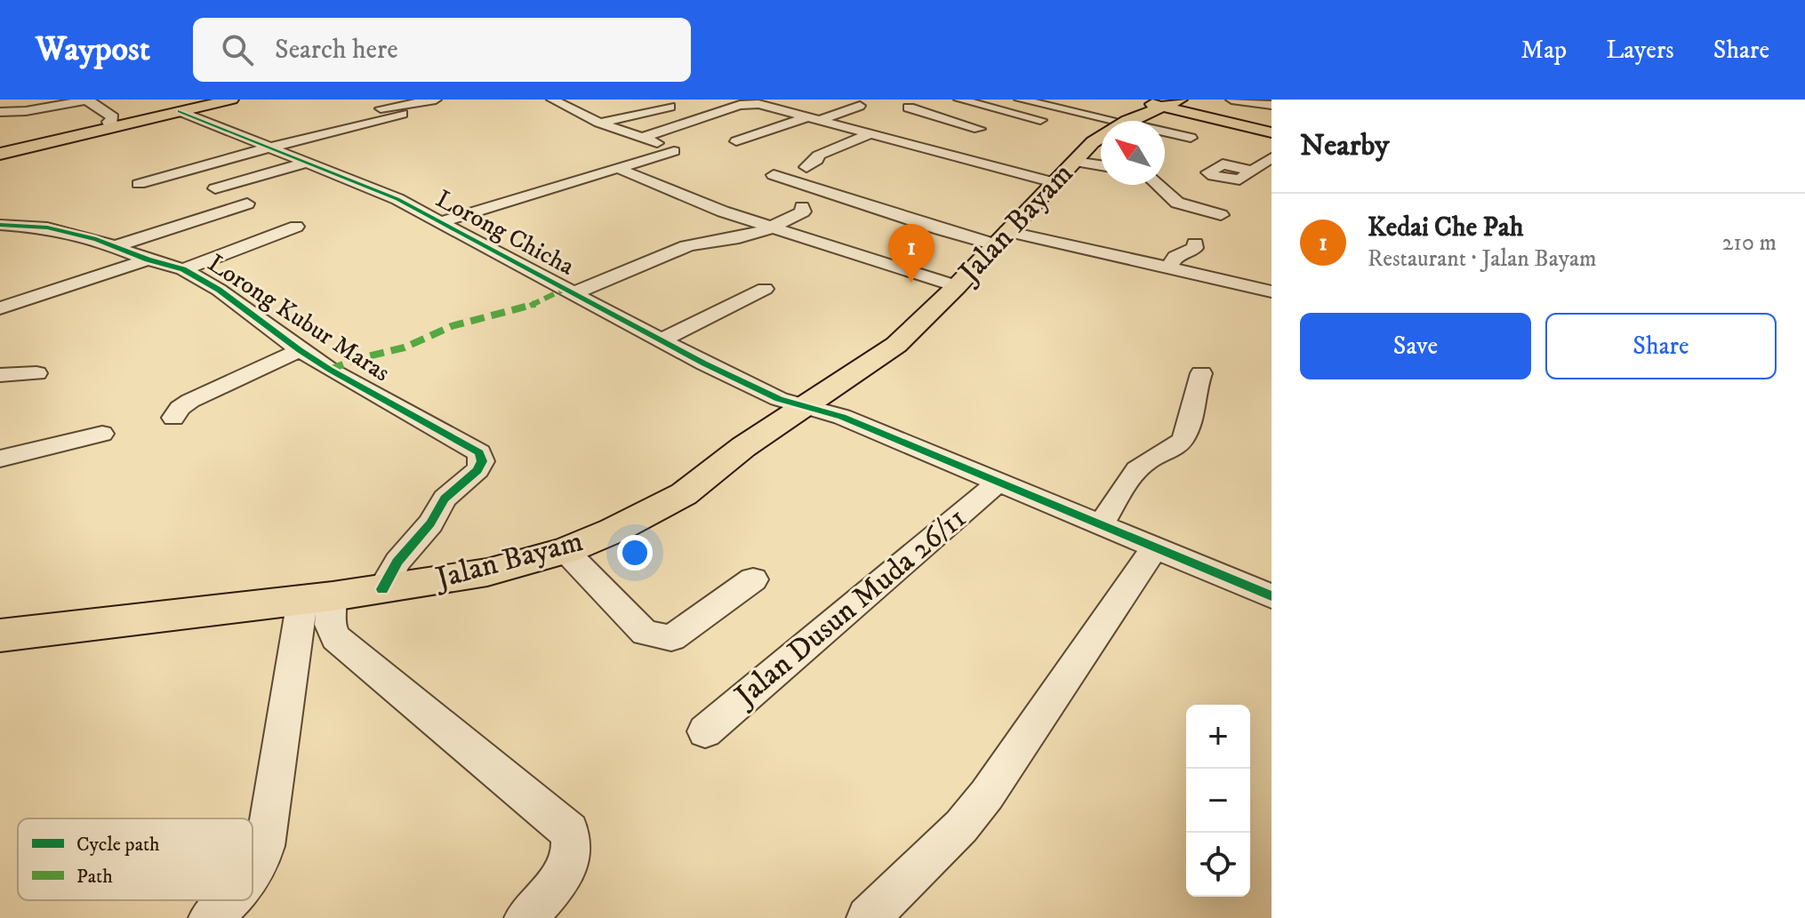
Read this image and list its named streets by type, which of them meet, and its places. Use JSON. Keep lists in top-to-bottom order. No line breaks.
{"streets":{"main road":["Jalan Bayam"],"street":["Lorong Chicha","Lorong Kubur Maras","Jalan Dusun Muda 26/11"]},"crossings":[["Jalan Bayam","Lorong Chicha"],["Jalan Bayam","Lorong Kubur Maras"],["Lorong Chicha","Jalan Dusun Muda 26/11"]],"legend":["Cycle path","Path"],"north":"top left","page":{"header":"Waypost","search":"Search here","nav":["Map","Layers","Share"],"heading":"Nearby","list":[{"mark":"1","name":"Kedai Che Pah","note":"Restaurant · Jalan Bayam","value":"210 m"}],"pins":"1","buttons":["Save","Share"],"map_buttons":["+","−"]}}
